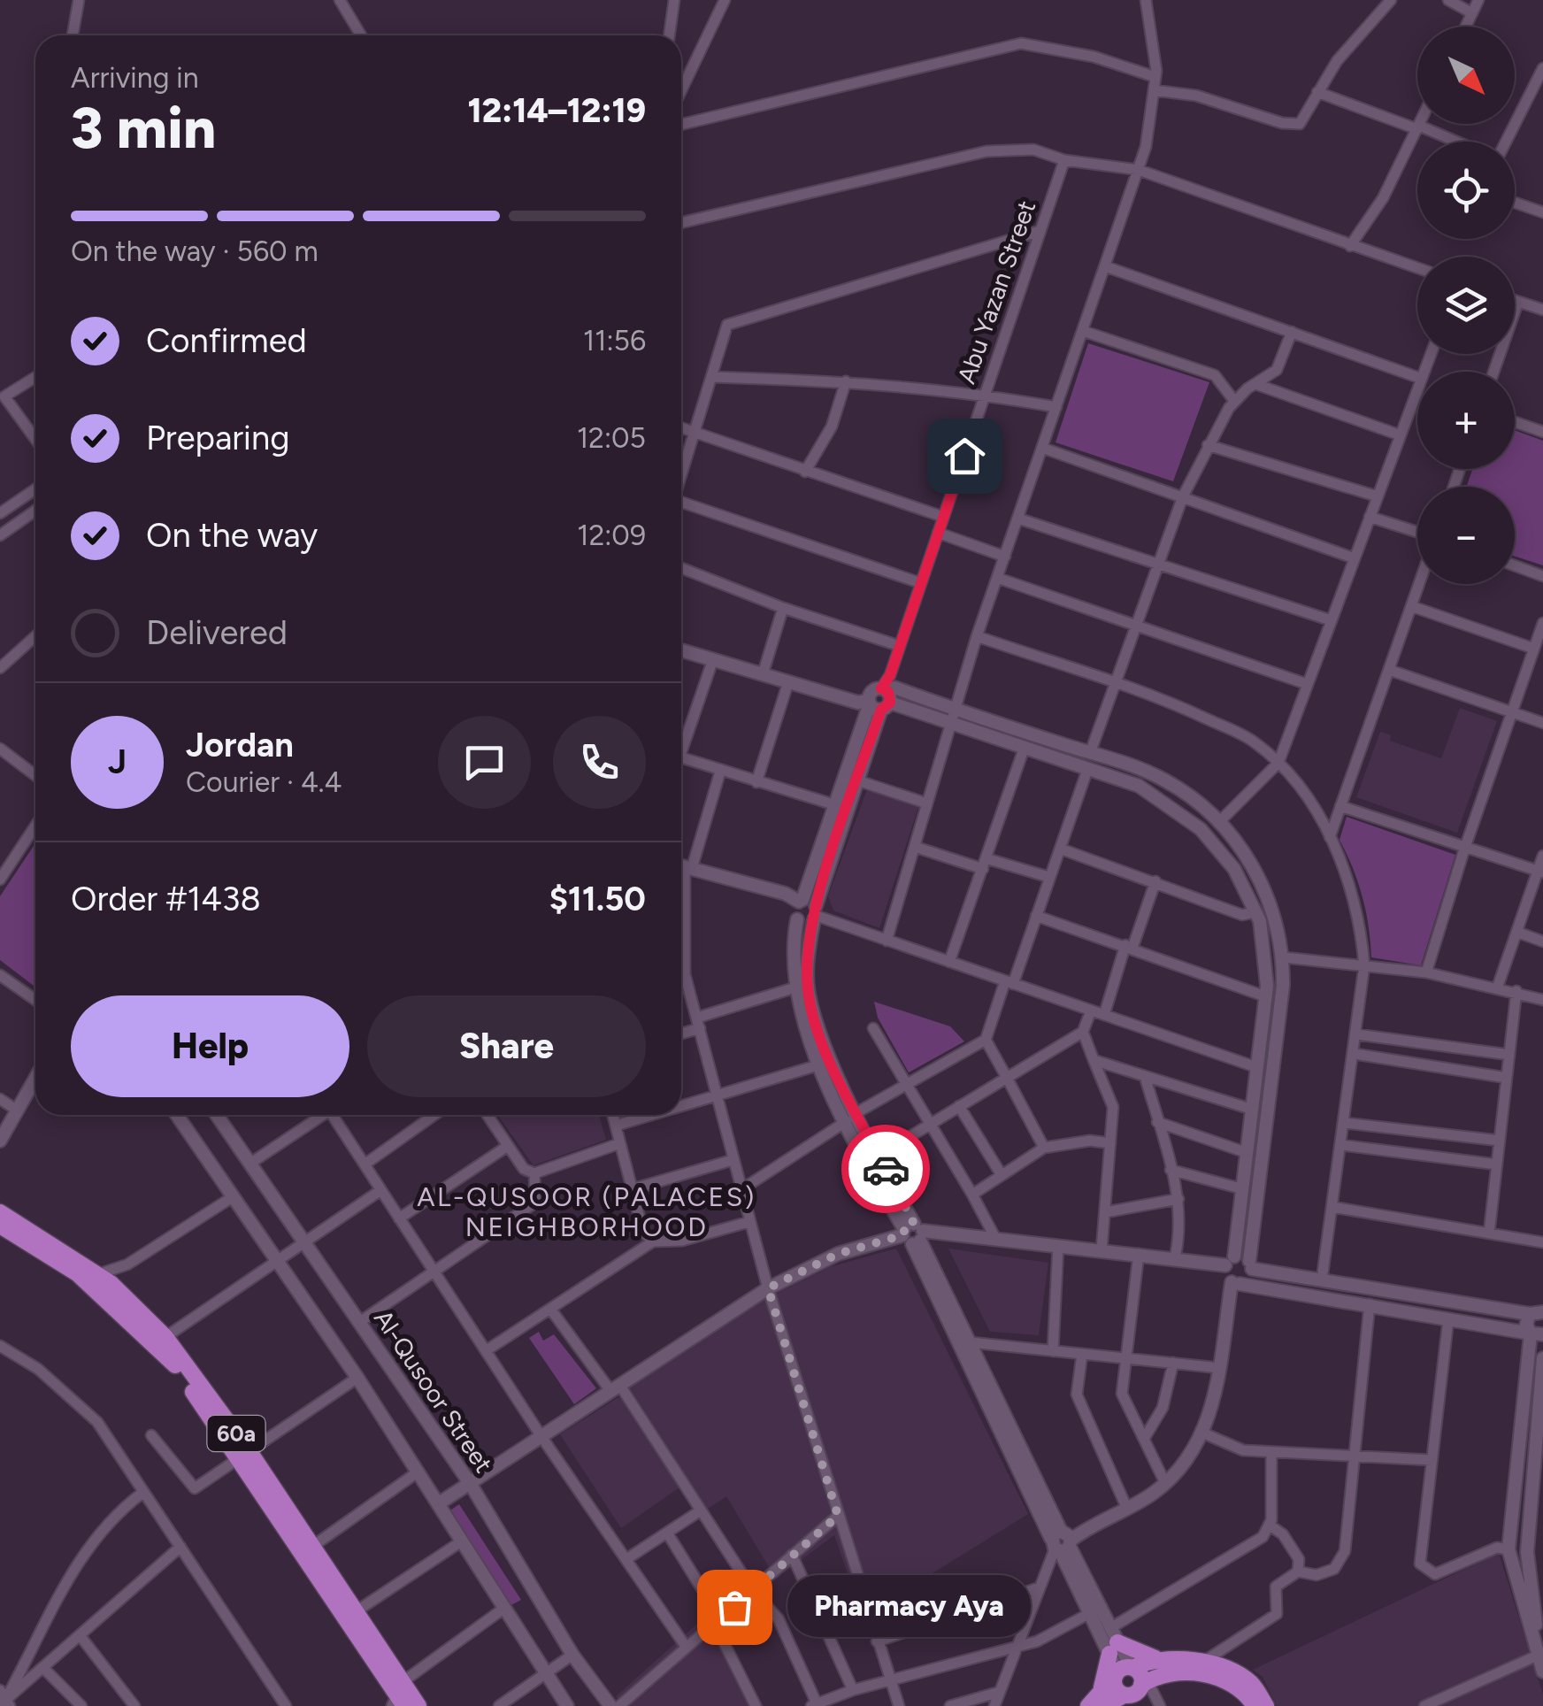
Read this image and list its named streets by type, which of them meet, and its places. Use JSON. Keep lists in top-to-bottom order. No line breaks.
{"streets":{"main road":["60a"],"street":["Abu Yazan Street","Al-Qusoor Street"]},"districts":["AL-QUSOOR (PALACES) NEIGHBORHOOD"],"places":["Pharmacy Aya"],"north":"bottom right","page":{"map_buttons":["+","−"],"heading":["3 min","Arriving in","12:14–12:19"],"panel":["Jordan","Courier · 4.4","Order #1438","$11.50"],"bar":"On the way · 560 m","list":[["Confirmed","11:56"],["Preparing","12:05"],["On the way","12:09"],"Delivered"],"round":"J","buttons":["Help","Share"],"bubble":"Pharmacy Aya"}}
